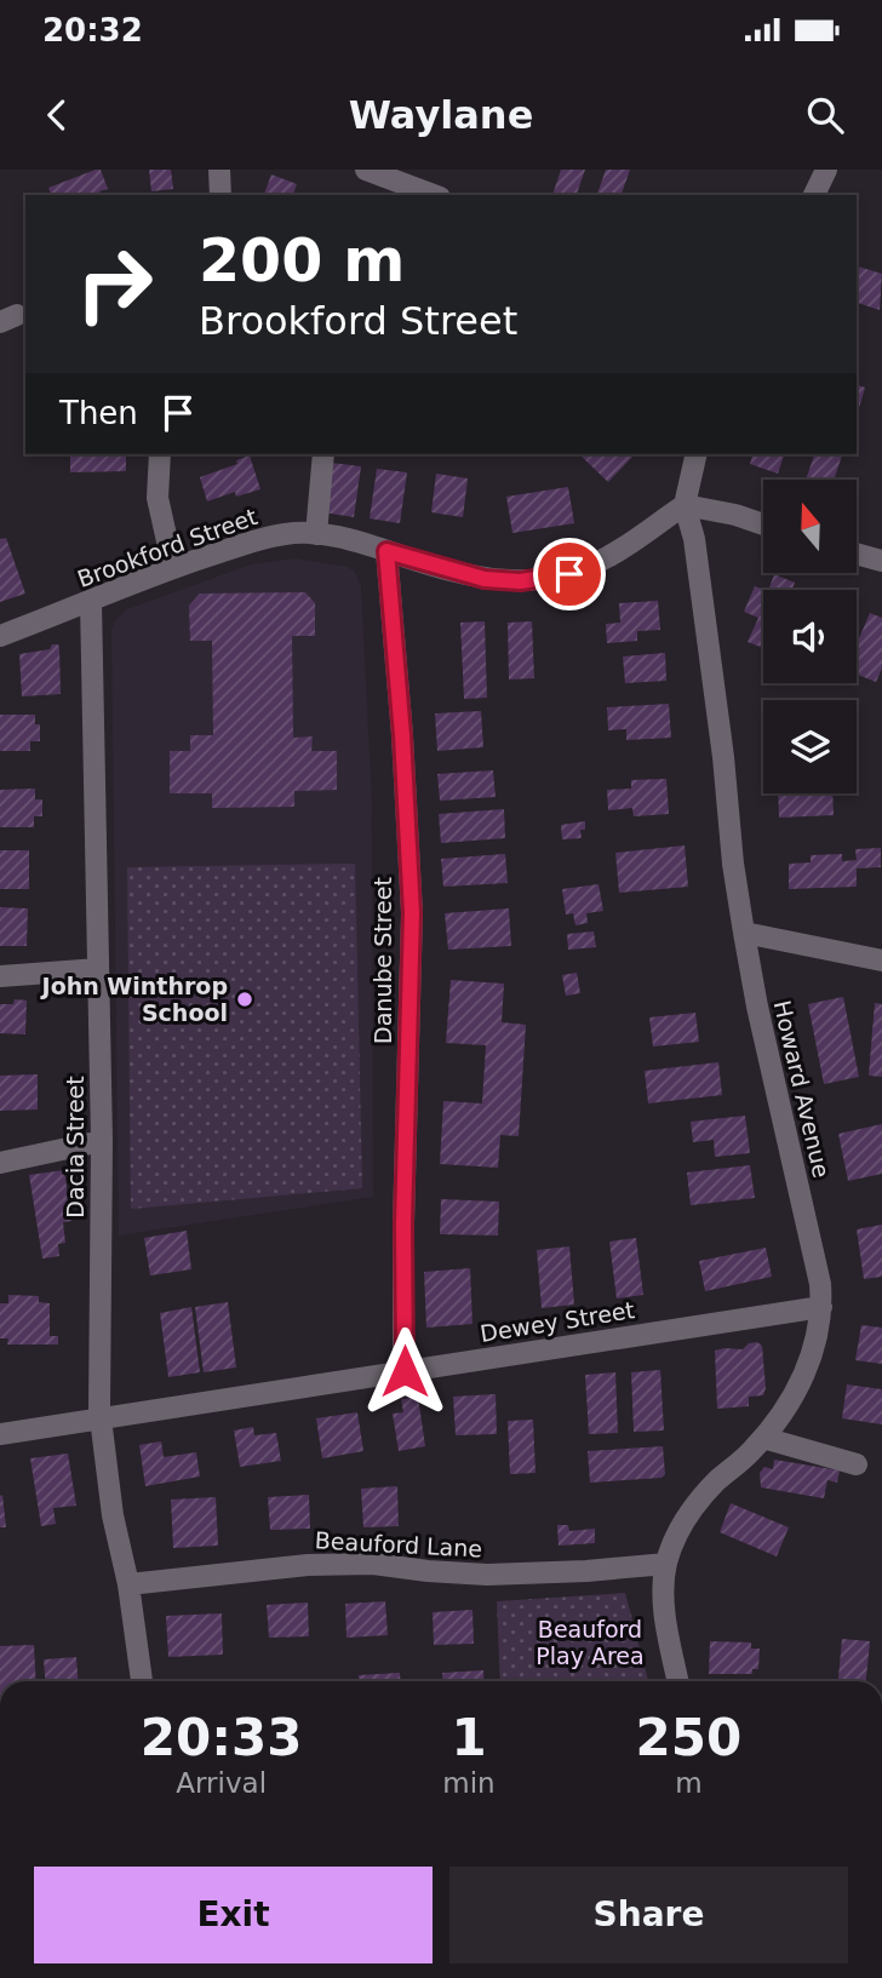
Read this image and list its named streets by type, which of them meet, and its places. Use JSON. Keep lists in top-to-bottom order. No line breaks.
{"streets":{"street":["Brookford Street","Danube Street","Howard Avenue","Dacia Street","Dewey Street","Beauford Lane"]},"crossings":[["Brookford Street","Danube Street"],["Brookford Street","Howard Avenue"],["Brookford Street","Dacia Street"],["Danube Street","Dewey Street"],["Howard Avenue","Dewey Street"],["Howard Avenue","Beauford Lane"],["Dacia Street","Dewey Street"],["Dacia Street","Beauford Lane"]],"parks":["Beauford Play Area"],"places":["John Winthrop School"],"north":"top","page":{"status":"20:32","header":"Waylane","turn":["200 m","Brookford Street"],"then":"Then","eta":["20:33","Arrival","1","min","250","m"],"buttons":["Exit","Share"]}}
